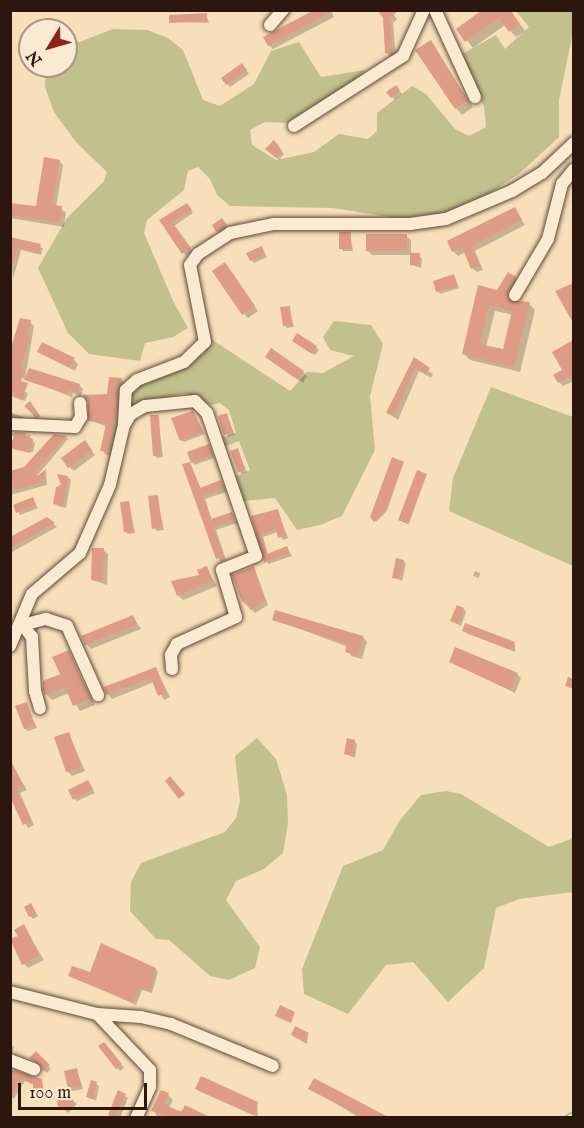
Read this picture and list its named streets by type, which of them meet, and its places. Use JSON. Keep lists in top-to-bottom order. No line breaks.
{"scale_bar":"100 m","north":"bottom left"}
